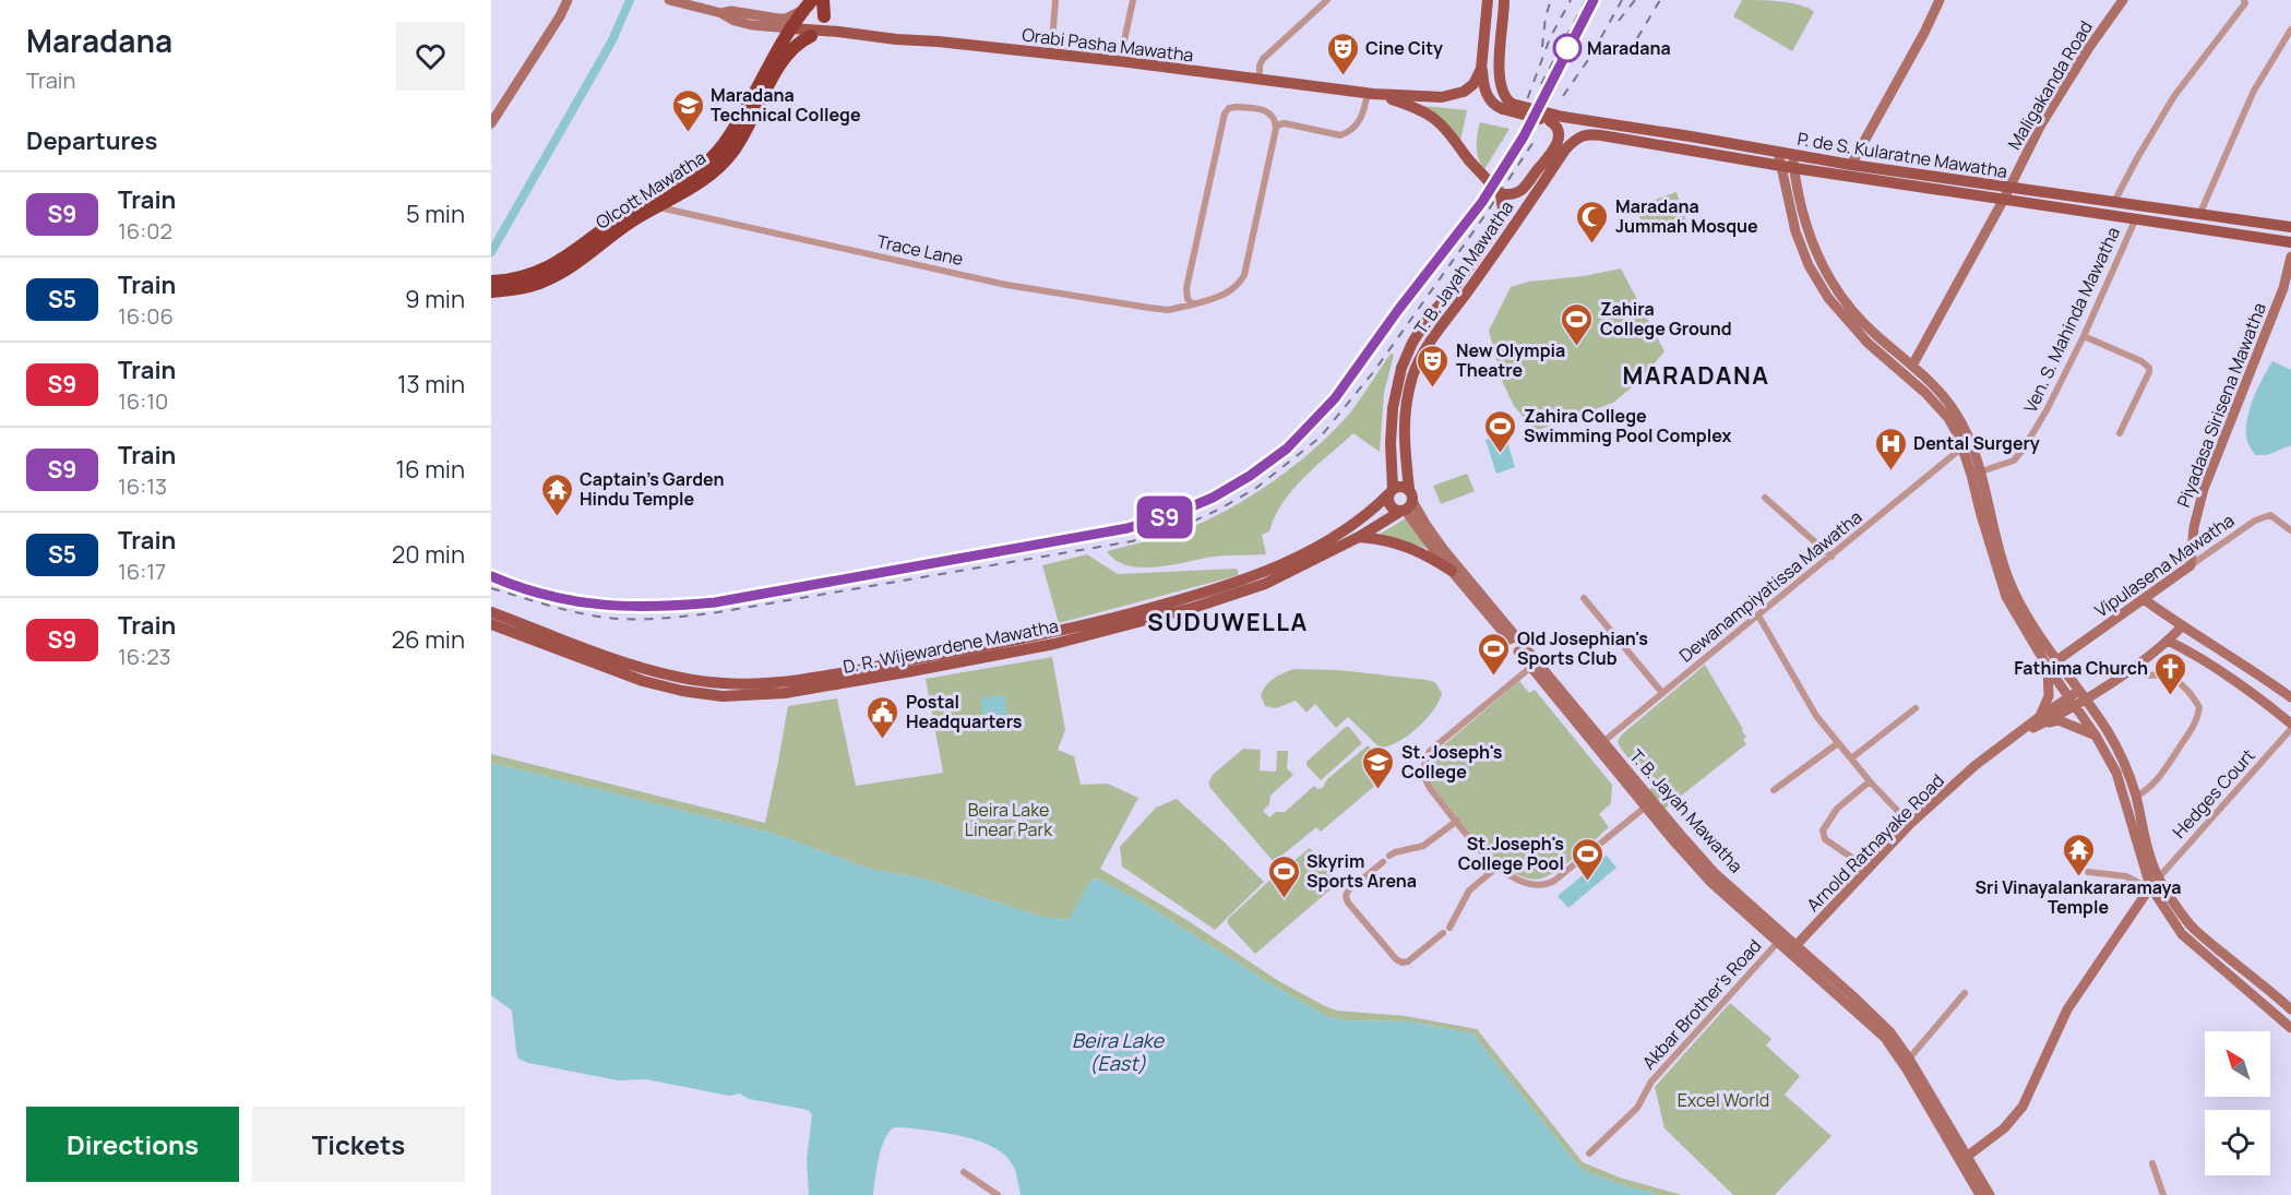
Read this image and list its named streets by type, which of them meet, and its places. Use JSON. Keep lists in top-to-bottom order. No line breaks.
{"streets":{"highway":["Olcott Mawatha"],"main road":["Orabi Pasha Mawatha","Maligakanda Road","P. de S. Kularatne Mawatha","T. B. Jayah Mawatha","Piyadasa Sirisena Mawatha","Vipulasena Mawatha","D. R. Wijewardene Mawatha","Arnold Ratnayake Road"],"street":["Trace Lane","Ven. S. Mahinda Mawatha","Dewanampiyatissa Mawatha","Hedges Court","Akbar Brother's Road"]},"crossings":[["Orabi Pasha Mawatha","Olcott Mawatha"],["Maligakanda Road","P. de S. Kularatne Mawatha"],["P. de S. Kularatne Mawatha","T. B. Jayah Mawatha"],["P. de S. Kularatne Mawatha","Ven. S. Mahinda Mawatha"],["Olcott Mawatha","Trace Lane"],["T. B. Jayah Mawatha","Dewanampiyatissa Mawatha"],["T. B. Jayah Mawatha","D. R. Wijewardene Mawatha"],["T. B. Jayah Mawatha","Arnold Ratnayake Road"],["T. B. Jayah Mawatha","Akbar Brother's Road"],["Piyadasa Sirisena Mawatha","Vipulasena Mawatha"]],"districts":["MARADANA","SUDUWELLA"],"water":["Beira Lake (East)"],"parks":["Beira Lake Linear Park","Excel World"],"places":{"other":["Maradana"],"theatre":["Cine City","New Olympia Theatre"],"school or university":["Maradana Technical College","St. Joseph's College"],"mosque":["Maradana Jummah Mosque"],"sports":["Zahira College Ground","Zahira College Swimming Pool Complex","Old Josephian's Sports Club","St.Joseph's College Pool","Skyrim Sports Arena"],"hospital":["Dental Surgery"],"temple":["Captain's Garden Hindu Temple","Sri Vinayalankararamaya Temple"],"church":["Fathima Church"],"public building":["Postal Headquarters"]},"north":"top left","page":{"heading":[["Maradana","Train"],"Departures"],"on_map":"S9","list":[{"mark":"S9","name":"Train","note":"16:02","value":"5 min"},{"mark":"S5","name":"Train","note":"16:06","value":"9 min"},{"mark":"S9","name":"Train","note":"16:10","value":"13 min"},{"mark":"S9","name":"Train","note":"16:13","value":"16 min"},{"mark":"S5","name":"Train","note":"16:17","value":"20 min"},{"mark":"S9","name":"Train","note":"16:23","value":"26 min"}],"buttons":["Directions","Tickets"]}}
